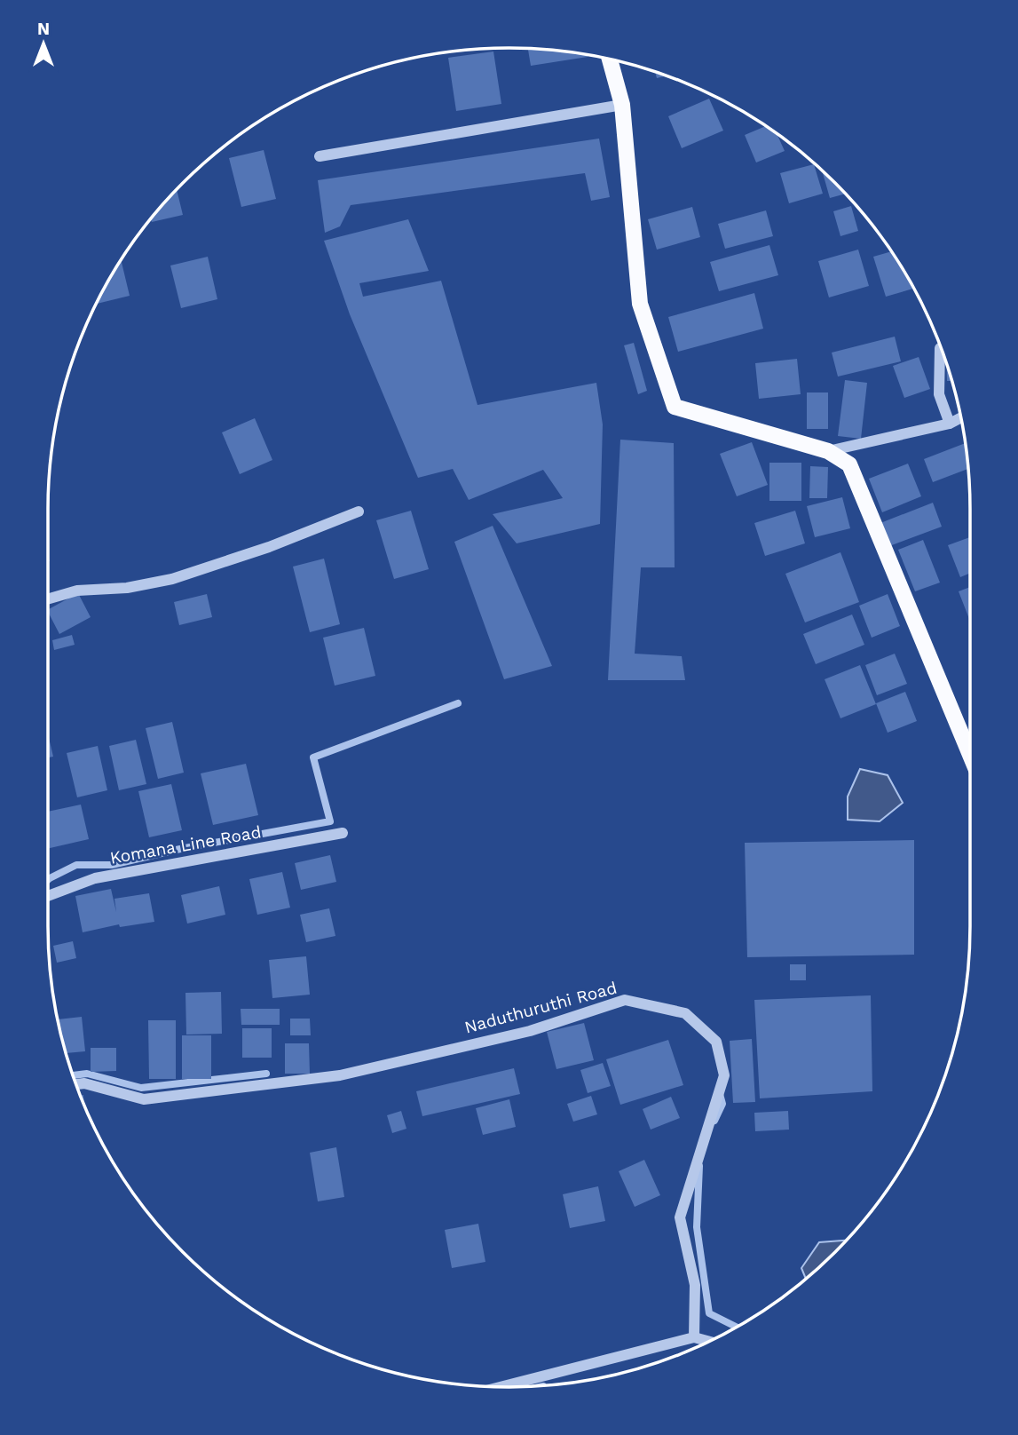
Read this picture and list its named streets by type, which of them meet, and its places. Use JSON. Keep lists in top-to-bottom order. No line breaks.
{"streets":{"street":["Komana Line Road","Naduthuruthi Road"]},"north":"top"}
